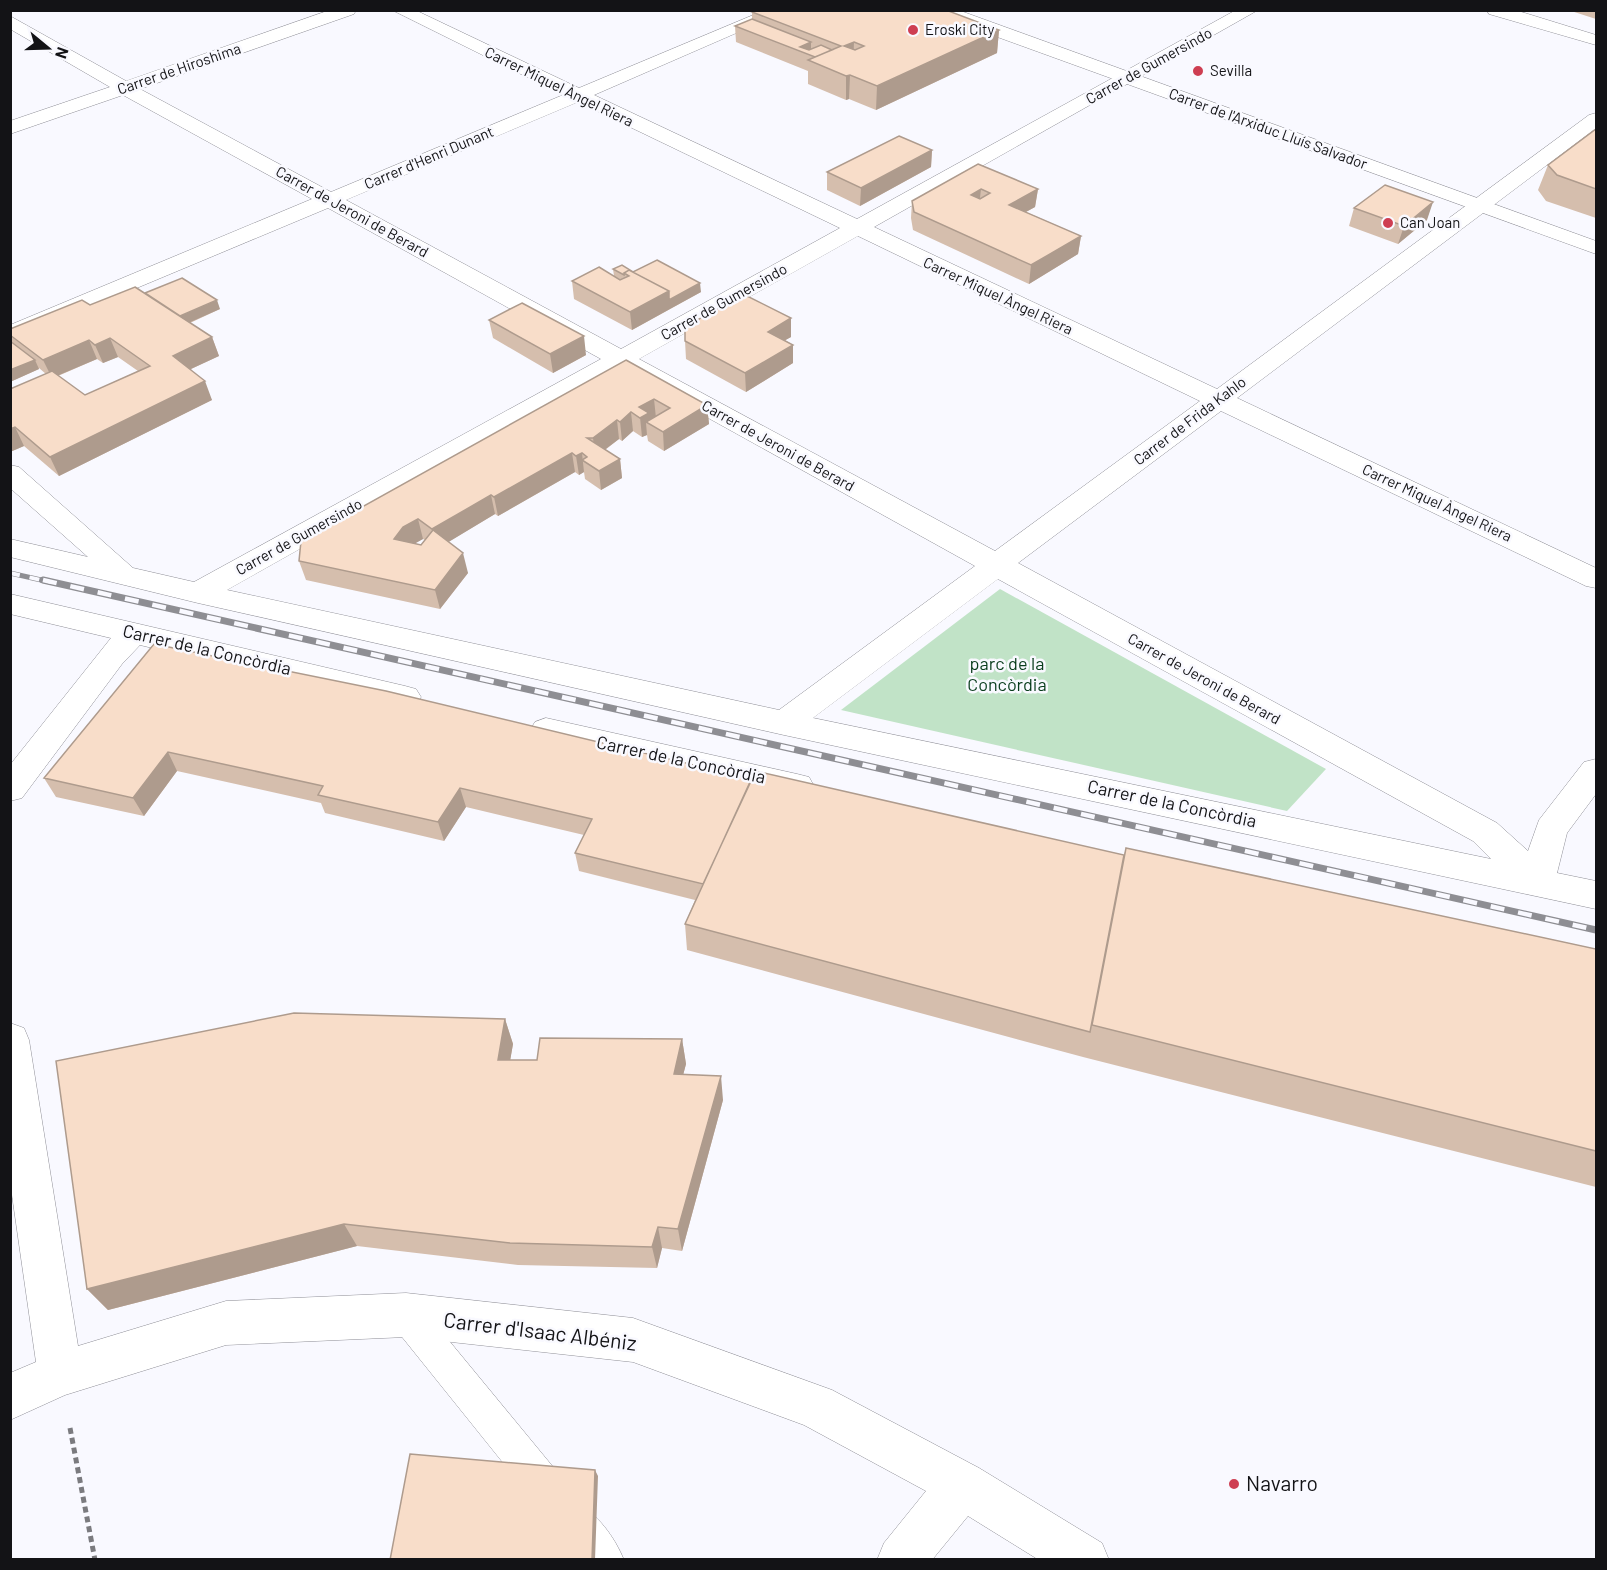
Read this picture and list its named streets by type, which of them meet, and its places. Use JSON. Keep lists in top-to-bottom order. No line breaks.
{"streets":{"street":["Carrer de Gumersindo","Carrer de Hiroshima","Carrer Miquel Àngel Riera","Carrer de l'Arxiduc Lluís Salvador","Carrer d'Henri Dunant","Carrer de Jeroni de Berard","Carrer de Frida Kahlo","Carrer de la Concòrdia","Carrer d'Isaac Albéniz"]},"crossings":[["Carrer de Gumersindo","Carrer Miquel Àngel Riera"],["Carrer de Gumersindo","Carrer de l'Arxiduc Lluís Salvador"],["Carrer de Gumersindo","Carrer de Jeroni de Berard"],["Carrer de Gumersindo","Carrer de la Concòrdia"],["Carrer de Hiroshima","Carrer de Jeroni de Berard"],["Carrer Miquel Àngel Riera","Carrer d'Henri Dunant"],["Carrer Miquel Àngel Riera","Carrer de Frida Kahlo"],["Carrer de l'Arxiduc Lluís Salvador","Carrer de Frida Kahlo"],["Carrer d'Henri Dunant","Carrer de Jeroni de Berard"],["Carrer de Jeroni de Berard","Carrer de Frida Kahlo"],["Carrer de Jeroni de Berard","Carrer de la Concòrdia"],["Carrer de Frida Kahlo","Carrer de la Concòrdia"]],"parks":["parc de la Concòrdia"],"places":["Eroski City","Sevilla","Can Joan","Navarro"],"north":"right"}
